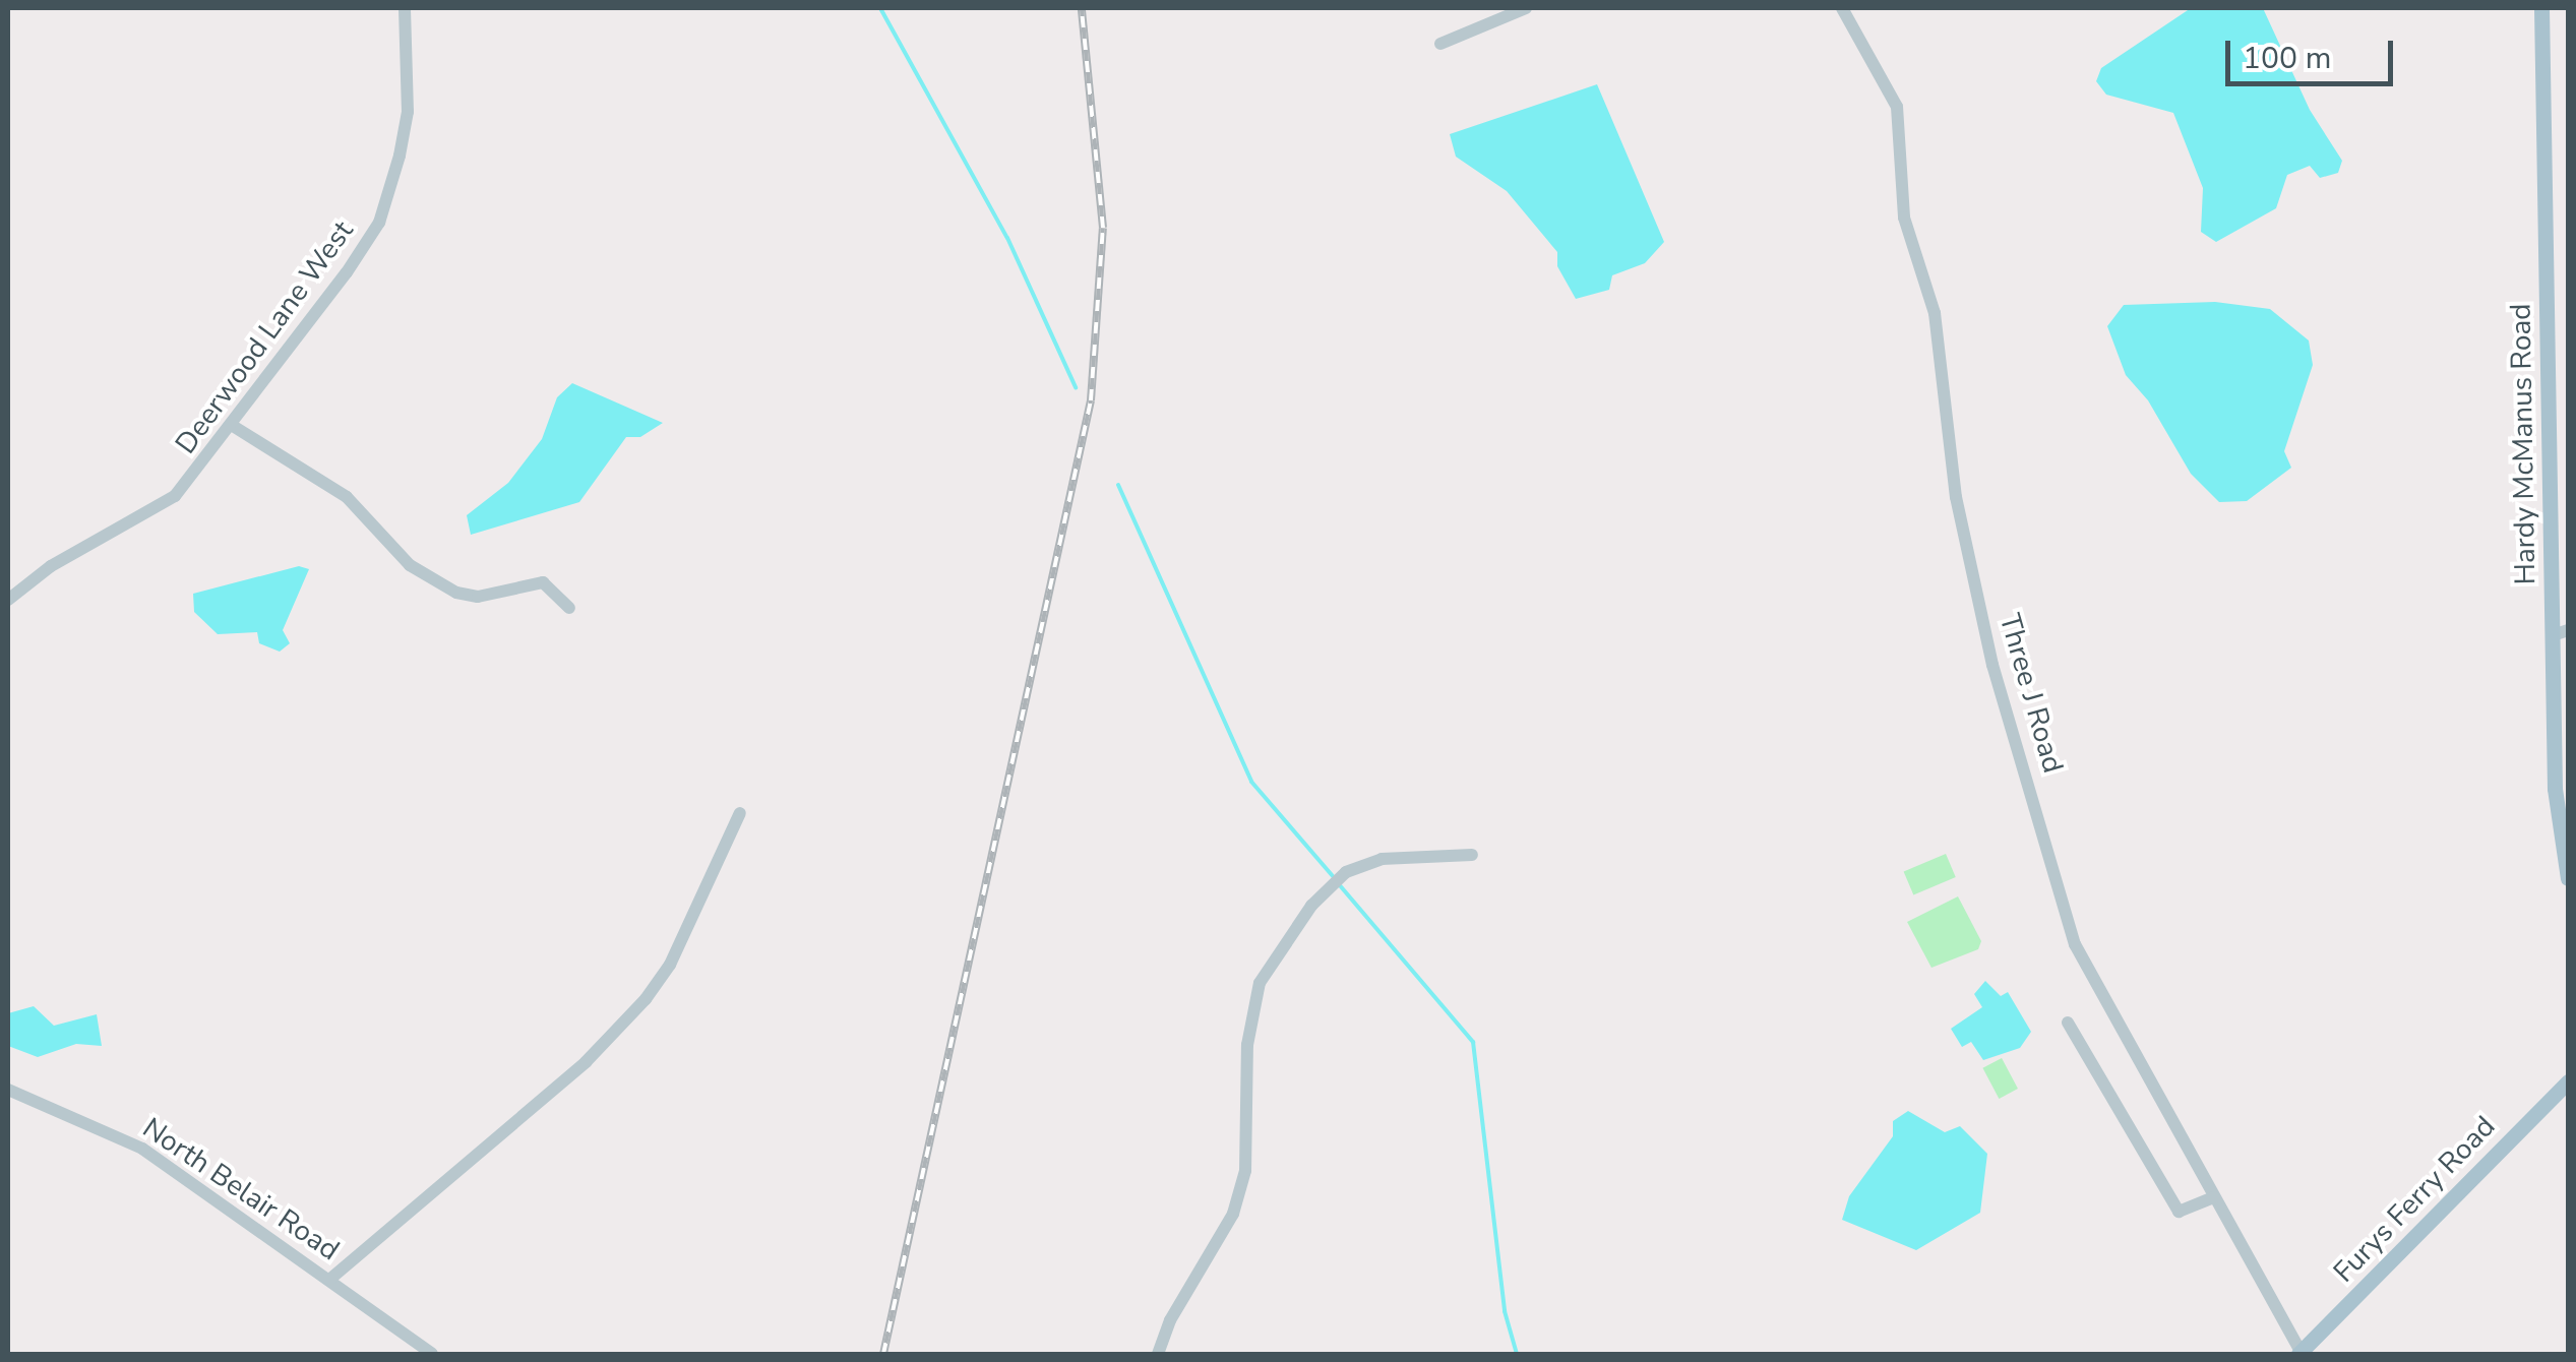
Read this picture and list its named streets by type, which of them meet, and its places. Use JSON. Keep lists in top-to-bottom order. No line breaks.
{"streets":{"main road":["Hardy McManus Road","Furys Ferry Road"],"street":["Deerwood Lane West","Three J Road","North Belair Road"]},"crossings":[["Three J Road","Furys Ferry Road"]],"scale_bar":"100 m"}
